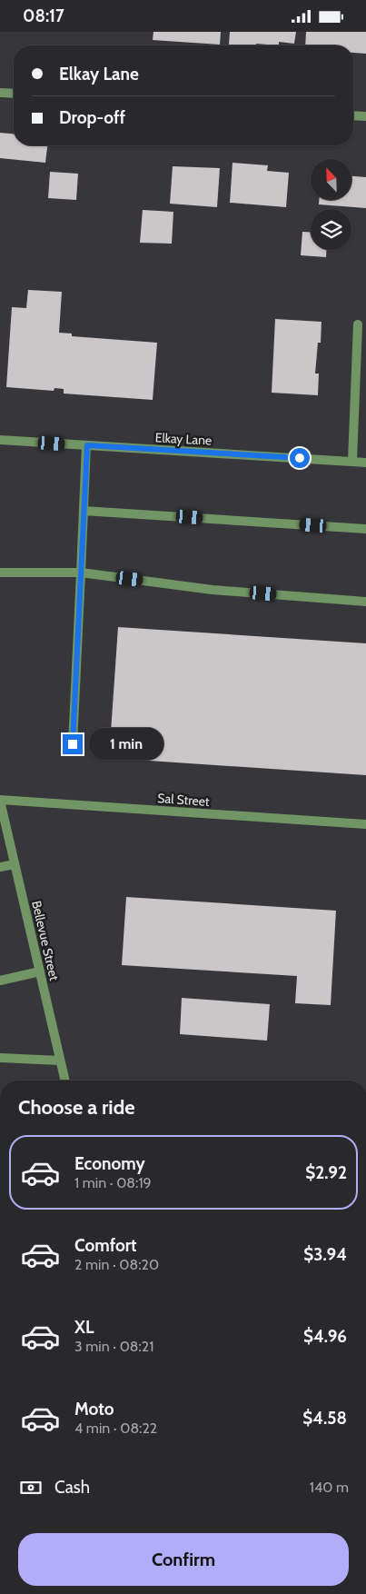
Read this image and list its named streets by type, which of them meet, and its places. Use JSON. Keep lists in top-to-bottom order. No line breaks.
{"streets":{"street":["Elkay Lane","Sal Street","Bellevue Street"]},"crossings":[["Sal Street","Bellevue Street"]],"north":"top left","page":{"status":"08:17","banner":["Elkay Lane","Drop-off"],"bubble":"1 min","heading":"Choose a ride","list":[{"name":"Economy","note":"1 min · 08:19","value":"$2.92"},{"name":"Comfort","note":"2 min · 08:20","value":"$3.94"},{"name":"XL","note":"3 min · 08:21","value":"$4.96"},{"name":"Moto","note":"4 min · 08:22","value":"$4.58"}],"pay":["Cash","140 m"],"buttons":"Confirm"}}
